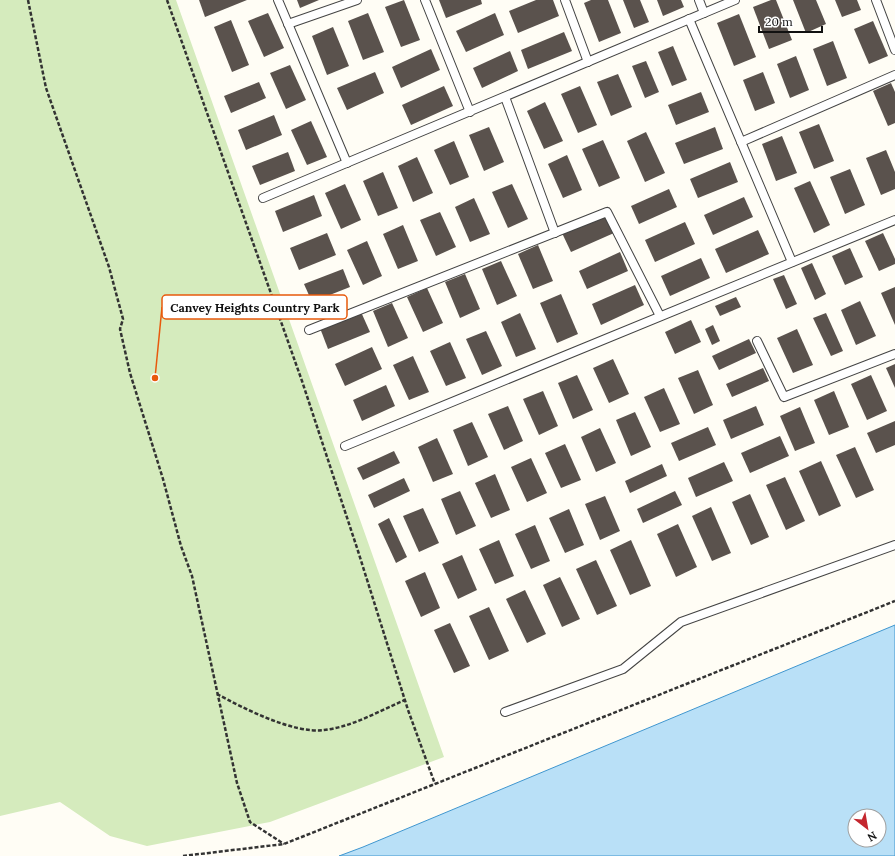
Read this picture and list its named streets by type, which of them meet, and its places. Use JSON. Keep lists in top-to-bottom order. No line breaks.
{"places":["Canvey Heights Country Park"],"scale_bar":"20 m","north":"bottom right"}
